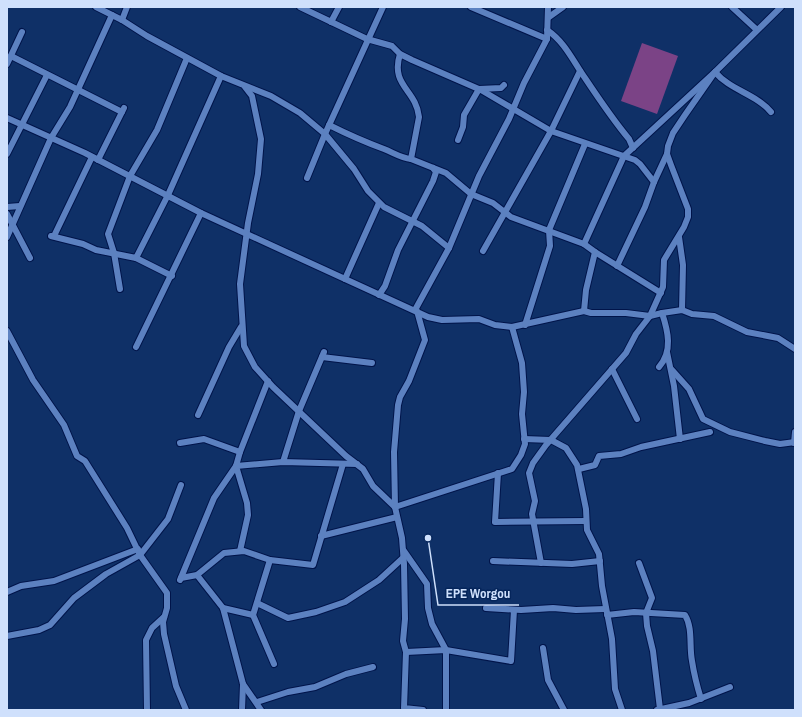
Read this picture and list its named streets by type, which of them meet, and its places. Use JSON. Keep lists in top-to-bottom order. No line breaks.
{"places":["EPE Worgou"]}
